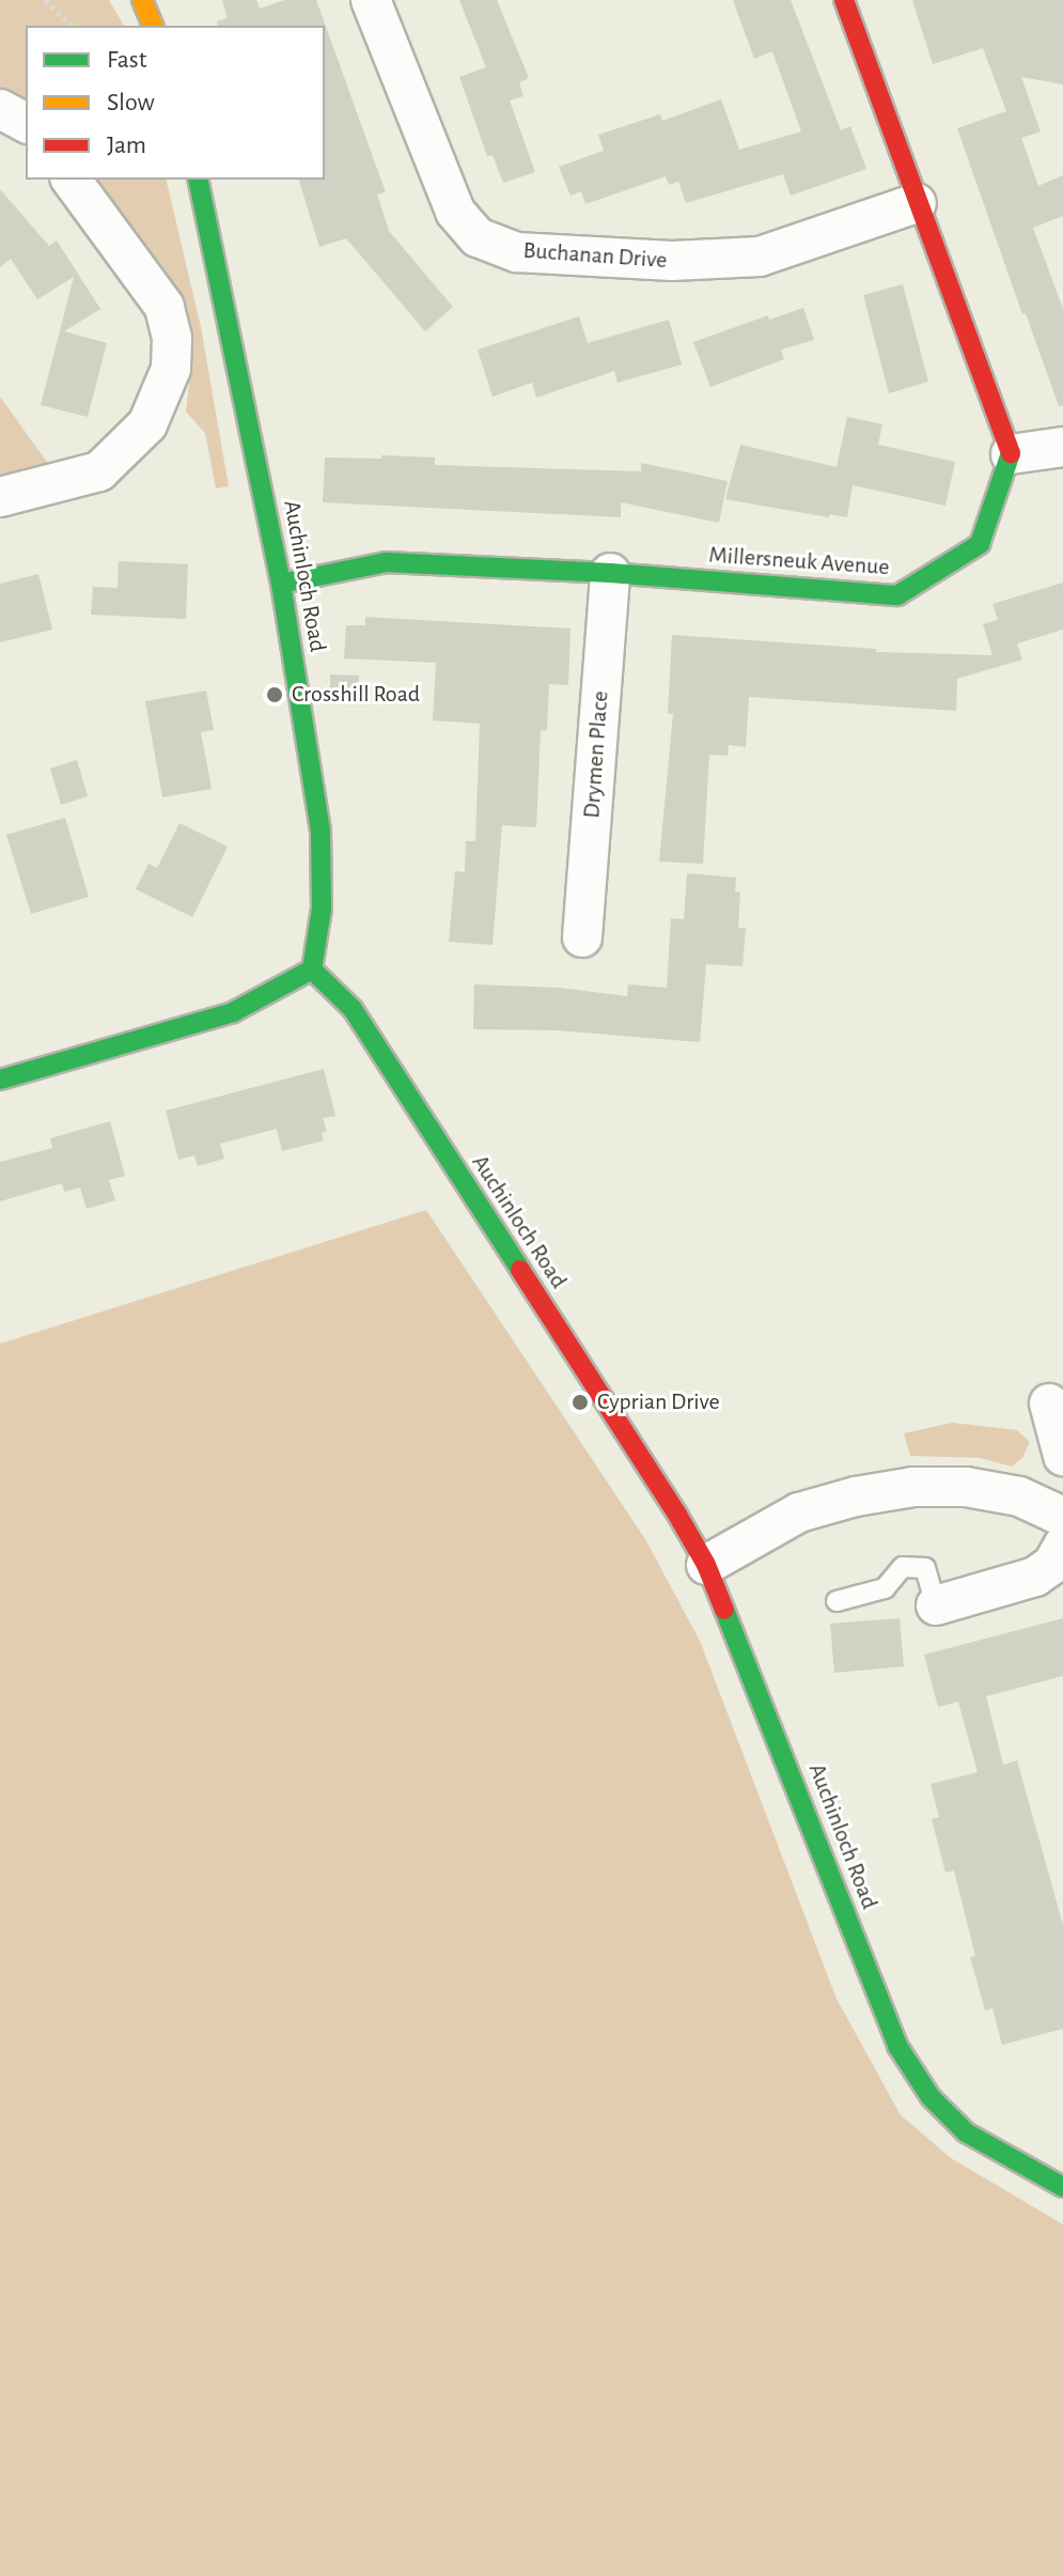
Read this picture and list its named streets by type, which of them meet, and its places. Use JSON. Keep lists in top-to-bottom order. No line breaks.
{"streets":{"main road":["Millersneuk Avenue","Auchinloch Road"],"street":["Buchanan Drive","Drymen Place"]},"crossings":[["Millersneuk Avenue","Auchinloch Road"],["Millersneuk Avenue","Drymen Place"]],"places":["Crosshill Road","Cyprian Drive"],"legend":["Fast","Slow","Jam"]}
